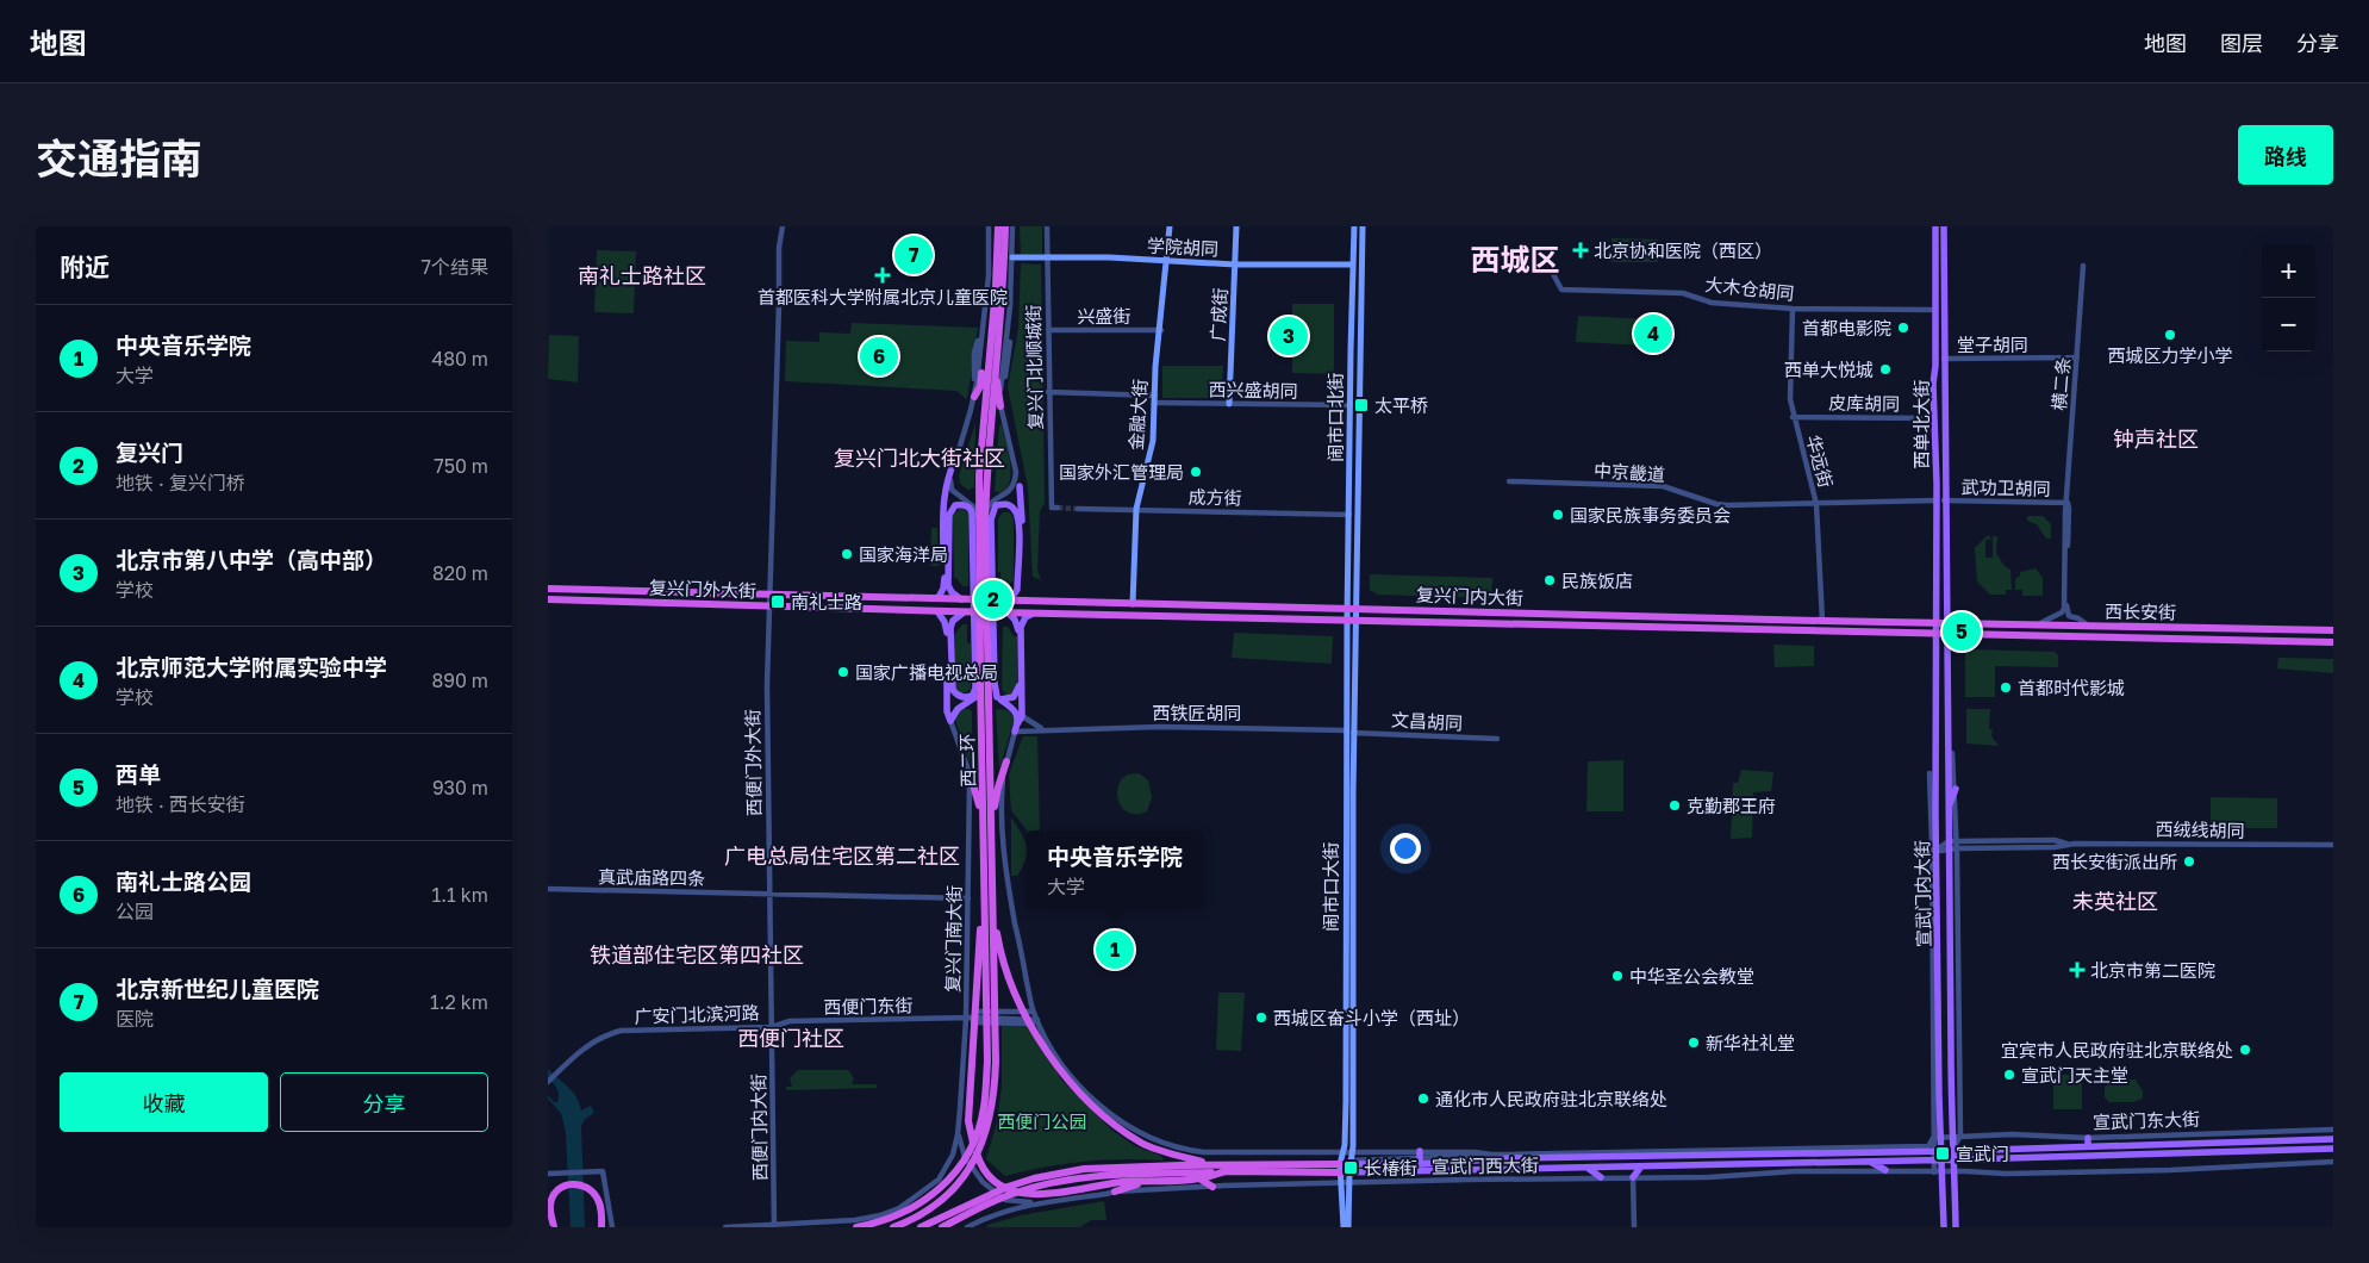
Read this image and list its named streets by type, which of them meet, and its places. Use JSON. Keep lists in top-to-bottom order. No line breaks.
{"streets":{"highway":["复兴门外大街","复兴门内大街","西长安街","西二环","宣武门西大街"],"main road":["学院胡同","广成街","金融大街","闹市口北街","西单北大街","闹市口大街","宣武门内大街","宣武门东大街"],"street":["大木仓胡同","兴盛街","堂子胡同","复兴门北顺城街","横二条","西兴盛胡同","皮库胡同","华远街","中京畿道","武功卫胡同","成方街","西铁匠胡同","文昌胡同","西便门外大街","西绒线胡同","真武庙路四条","复兴门南大街","西便门东街","广安门北滨河路","西便门内大街"]},"crossings":[["学院胡同","广成街"],["学院胡同","复兴门北顺城街"],["学院胡同","金融大街"],["学院胡同","闹市口北街"],["大木仓胡同","西单北大街"],["大木仓胡同","华远街"],["广成街","西兴盛胡同"],["兴盛街","复兴门北顺城街"],["兴盛街","金融大街"],["堂子胡同","横二条"],["堂子胡同","西单北大街"],["横二条","武功卫胡同"],["横二条","西长安街"],["西兴盛胡同","金融大街"],["西兴盛胡同","闹市口北街"],["皮库胡同","西单北大街"],["皮库胡同","华远街"],["闹市口北街","成方街"],["闹市口北街","复兴门内大街"],["闹市口北街","闹市口大街"],["西单北大街","中京畿道"],["西单北大街","武功卫胡同"],["西单北大街","复兴门内大街"],["西单北大街","西长安街"],["西单北大街","宣武门内大街"],["华远街","中京畿道"],["华远街","复兴门内大街"],["中京畿道","武功卫胡同"],["复兴门外大街","复兴门内大街"],["复兴门外大街","西便门外大街"],["复兴门内大街","西长安街"],["复兴门内大街","闹市口大街"],["复兴门内大街","宣武门内大街"],["西长安街","宣武门内大街"],["西铁匠胡同","文昌胡同"],["西铁匠胡同","闹市口大街"],["文昌胡同","闹市口大街"],["西便门外大街","真武庙路四条"],["西便门外大街","西便门东街"],["西便门外大街","广安门北滨河路"],["西便门外大街","西便门内大街"],["西绒线胡同","宣武门内大街"],["真武庙路四条","复兴门南大街"],["闹市口大街","宣武门西大街"],["宣武门内大街","宣武门东大街"],["宣武门内大街","宣武门西大街"],["复兴门南大街","西便门东街"],["复兴门南大街","宣武门西大街"],["西便门东街","广安门北滨河路"],["西便门东街","西便门内大街"],["西便门东街","宣武门西大街"],["广安门北滨河路","西便门内大街"],["宣武门东大街","宣武门西大街"],["西便门内大街","宣武门西大街"]],"districts":["西城区","南礼士路社区","钟声社区","复兴门北大街社区","广电总局住宅区第二社区","未英社区","铁道部住宅区第四社区","西便门社区"],"parks":["西便门公园"],"places":{"health":["北京协和医院（西区）","首都医科大学附属北京儿童医院","北京市第二医院"],"other":["首都电影院","西城区力学小学","西单大悦城","国家外汇管理局","国家民族事务委员会","国家海洋局","民族饭店","国家广播电视总局","首都时代影城","克勤郡王府","西长安街派出所","中华圣公会教堂","西城区奋斗小学（西址）","新华社礼堂","宜宾市人民政府驻北京联络处","宣武门天主堂","通化市人民政府驻北京联络处"],"transit":["太平桥","南礼士路","宣武门","长椿街"]},"page":{"header":"地图","nav":["地图","图层","分享"],"title":"交通指南","buttons":["路线",["收藏","分享"]],"heading":["附近","7个结果"],"pins":["7","4","3","6","2","5","1"],"map_buttons":["+","−"],"list":[{"mark":"1","name":"中央音乐学院","note":"大学","value":"480 m"},{"mark":"2","name":"复兴门","note":"地铁 · 复兴门桥","value":"750 m"},{"mark":"3","name":"北京市第八中学（高中部）","note":"学校","value":"820 m"},{"mark":"4","name":"北京师范大学附属实验中学","note":"学校","value":"890 m"},{"mark":"5","name":"西单","note":"地铁 · 西长安街","value":"930 m"},{"mark":"6","name":"南礼士路公园","note":"公园","value":"1.1 km"},{"mark":"7","name":"北京新世纪儿童医院","note":"医院","value":"1.2 km"}],"popup":["中央音乐学院","大学"]}}
